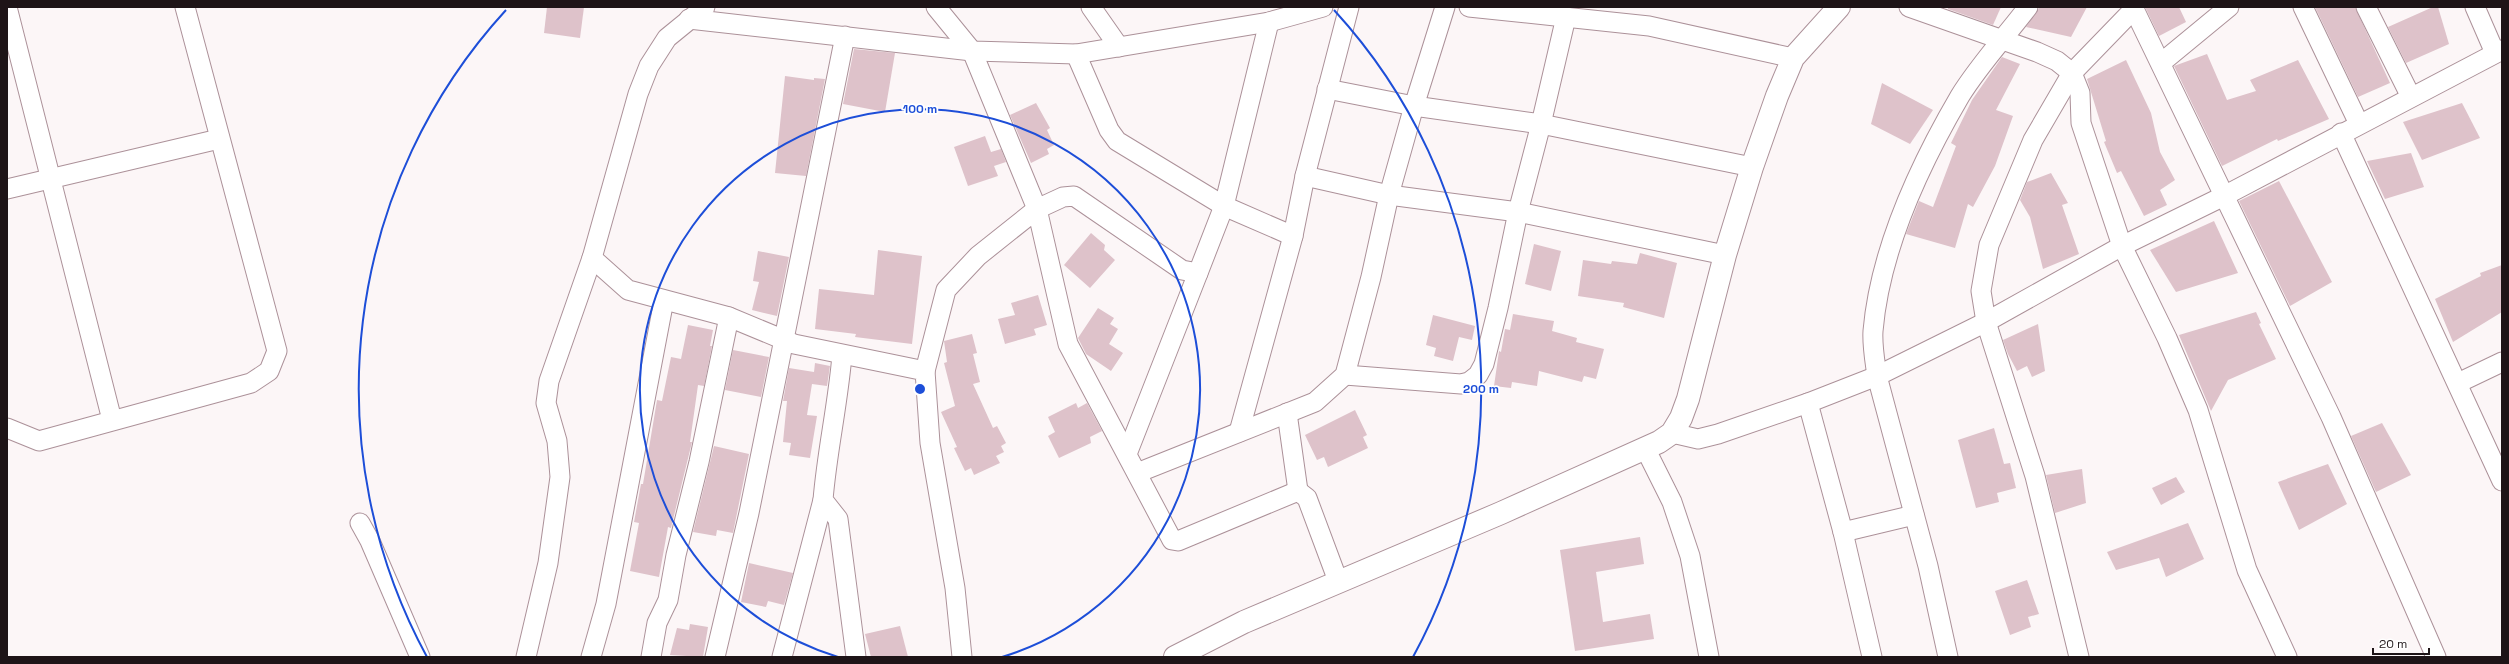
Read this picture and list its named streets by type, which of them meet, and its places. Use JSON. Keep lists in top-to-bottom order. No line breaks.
{"scale_bar":"20 m","rings":["100 m","200 m"]}
